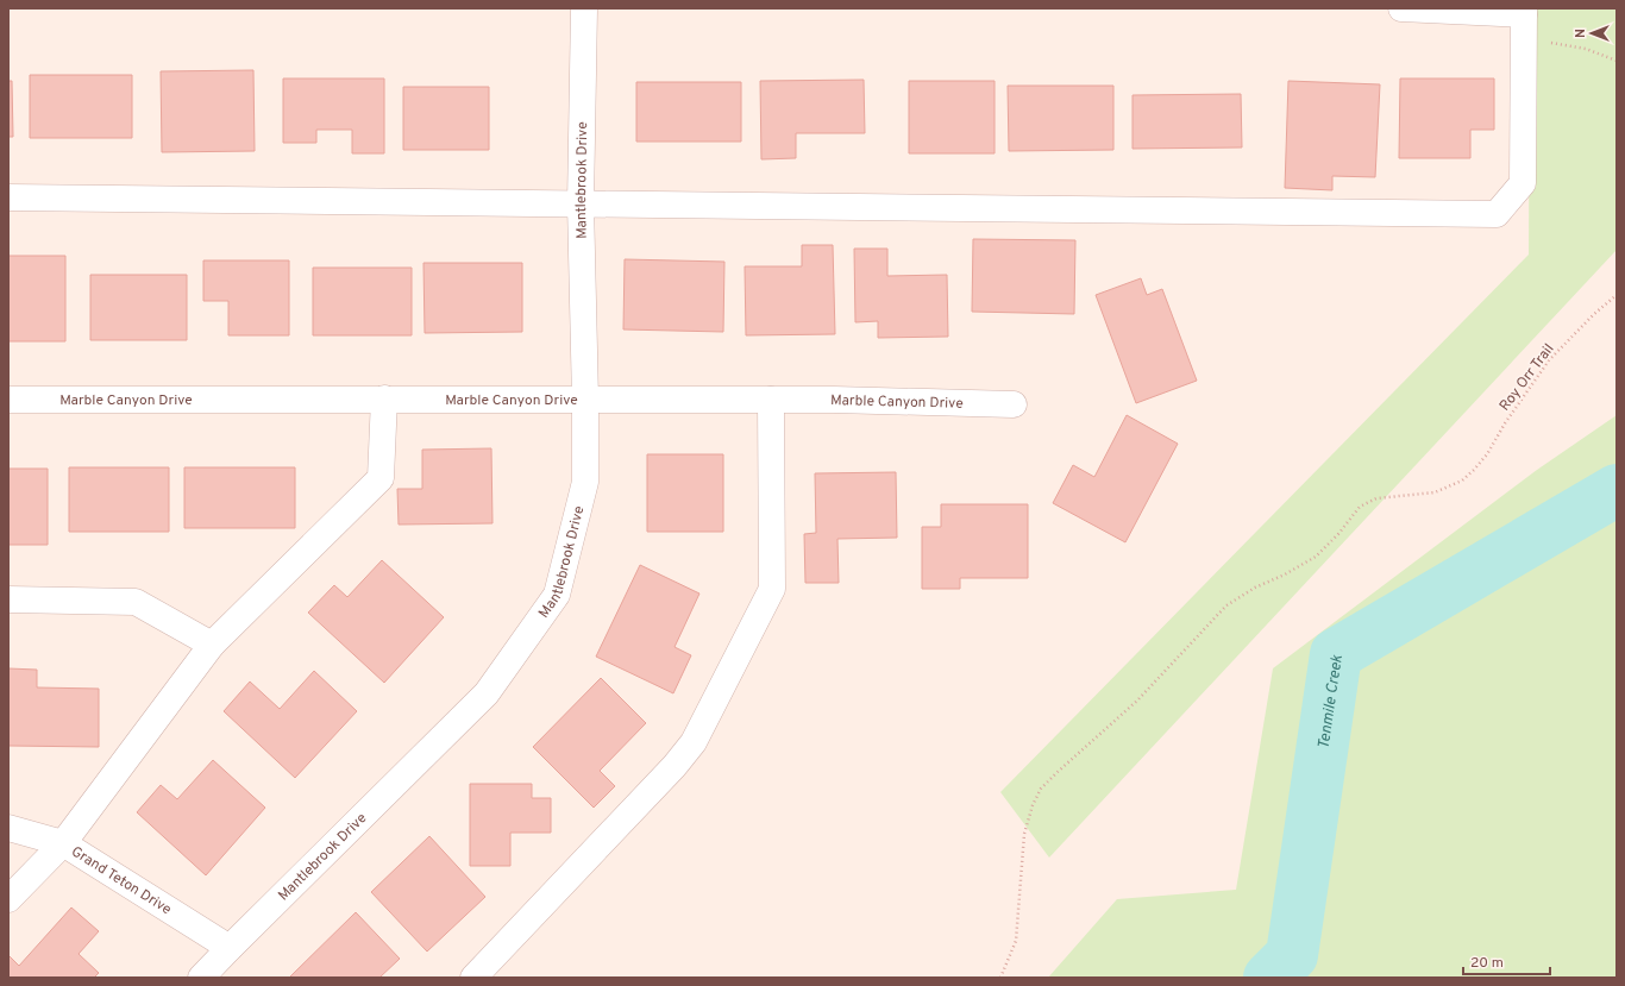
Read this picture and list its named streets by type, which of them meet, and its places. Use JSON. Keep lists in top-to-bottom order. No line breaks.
{"streets":{"street":["Mantlebrook Drive","Marble Canyon Drive","Grand Teton Drive"],"path":["Roy Orr Trail"]},"crossings":[["Mantlebrook Drive","Marble Canyon Drive"],["Mantlebrook Drive","Grand Teton Drive"]],"water":["Tenmile Creek"],"scale_bar":"20 m","north":"left"}
